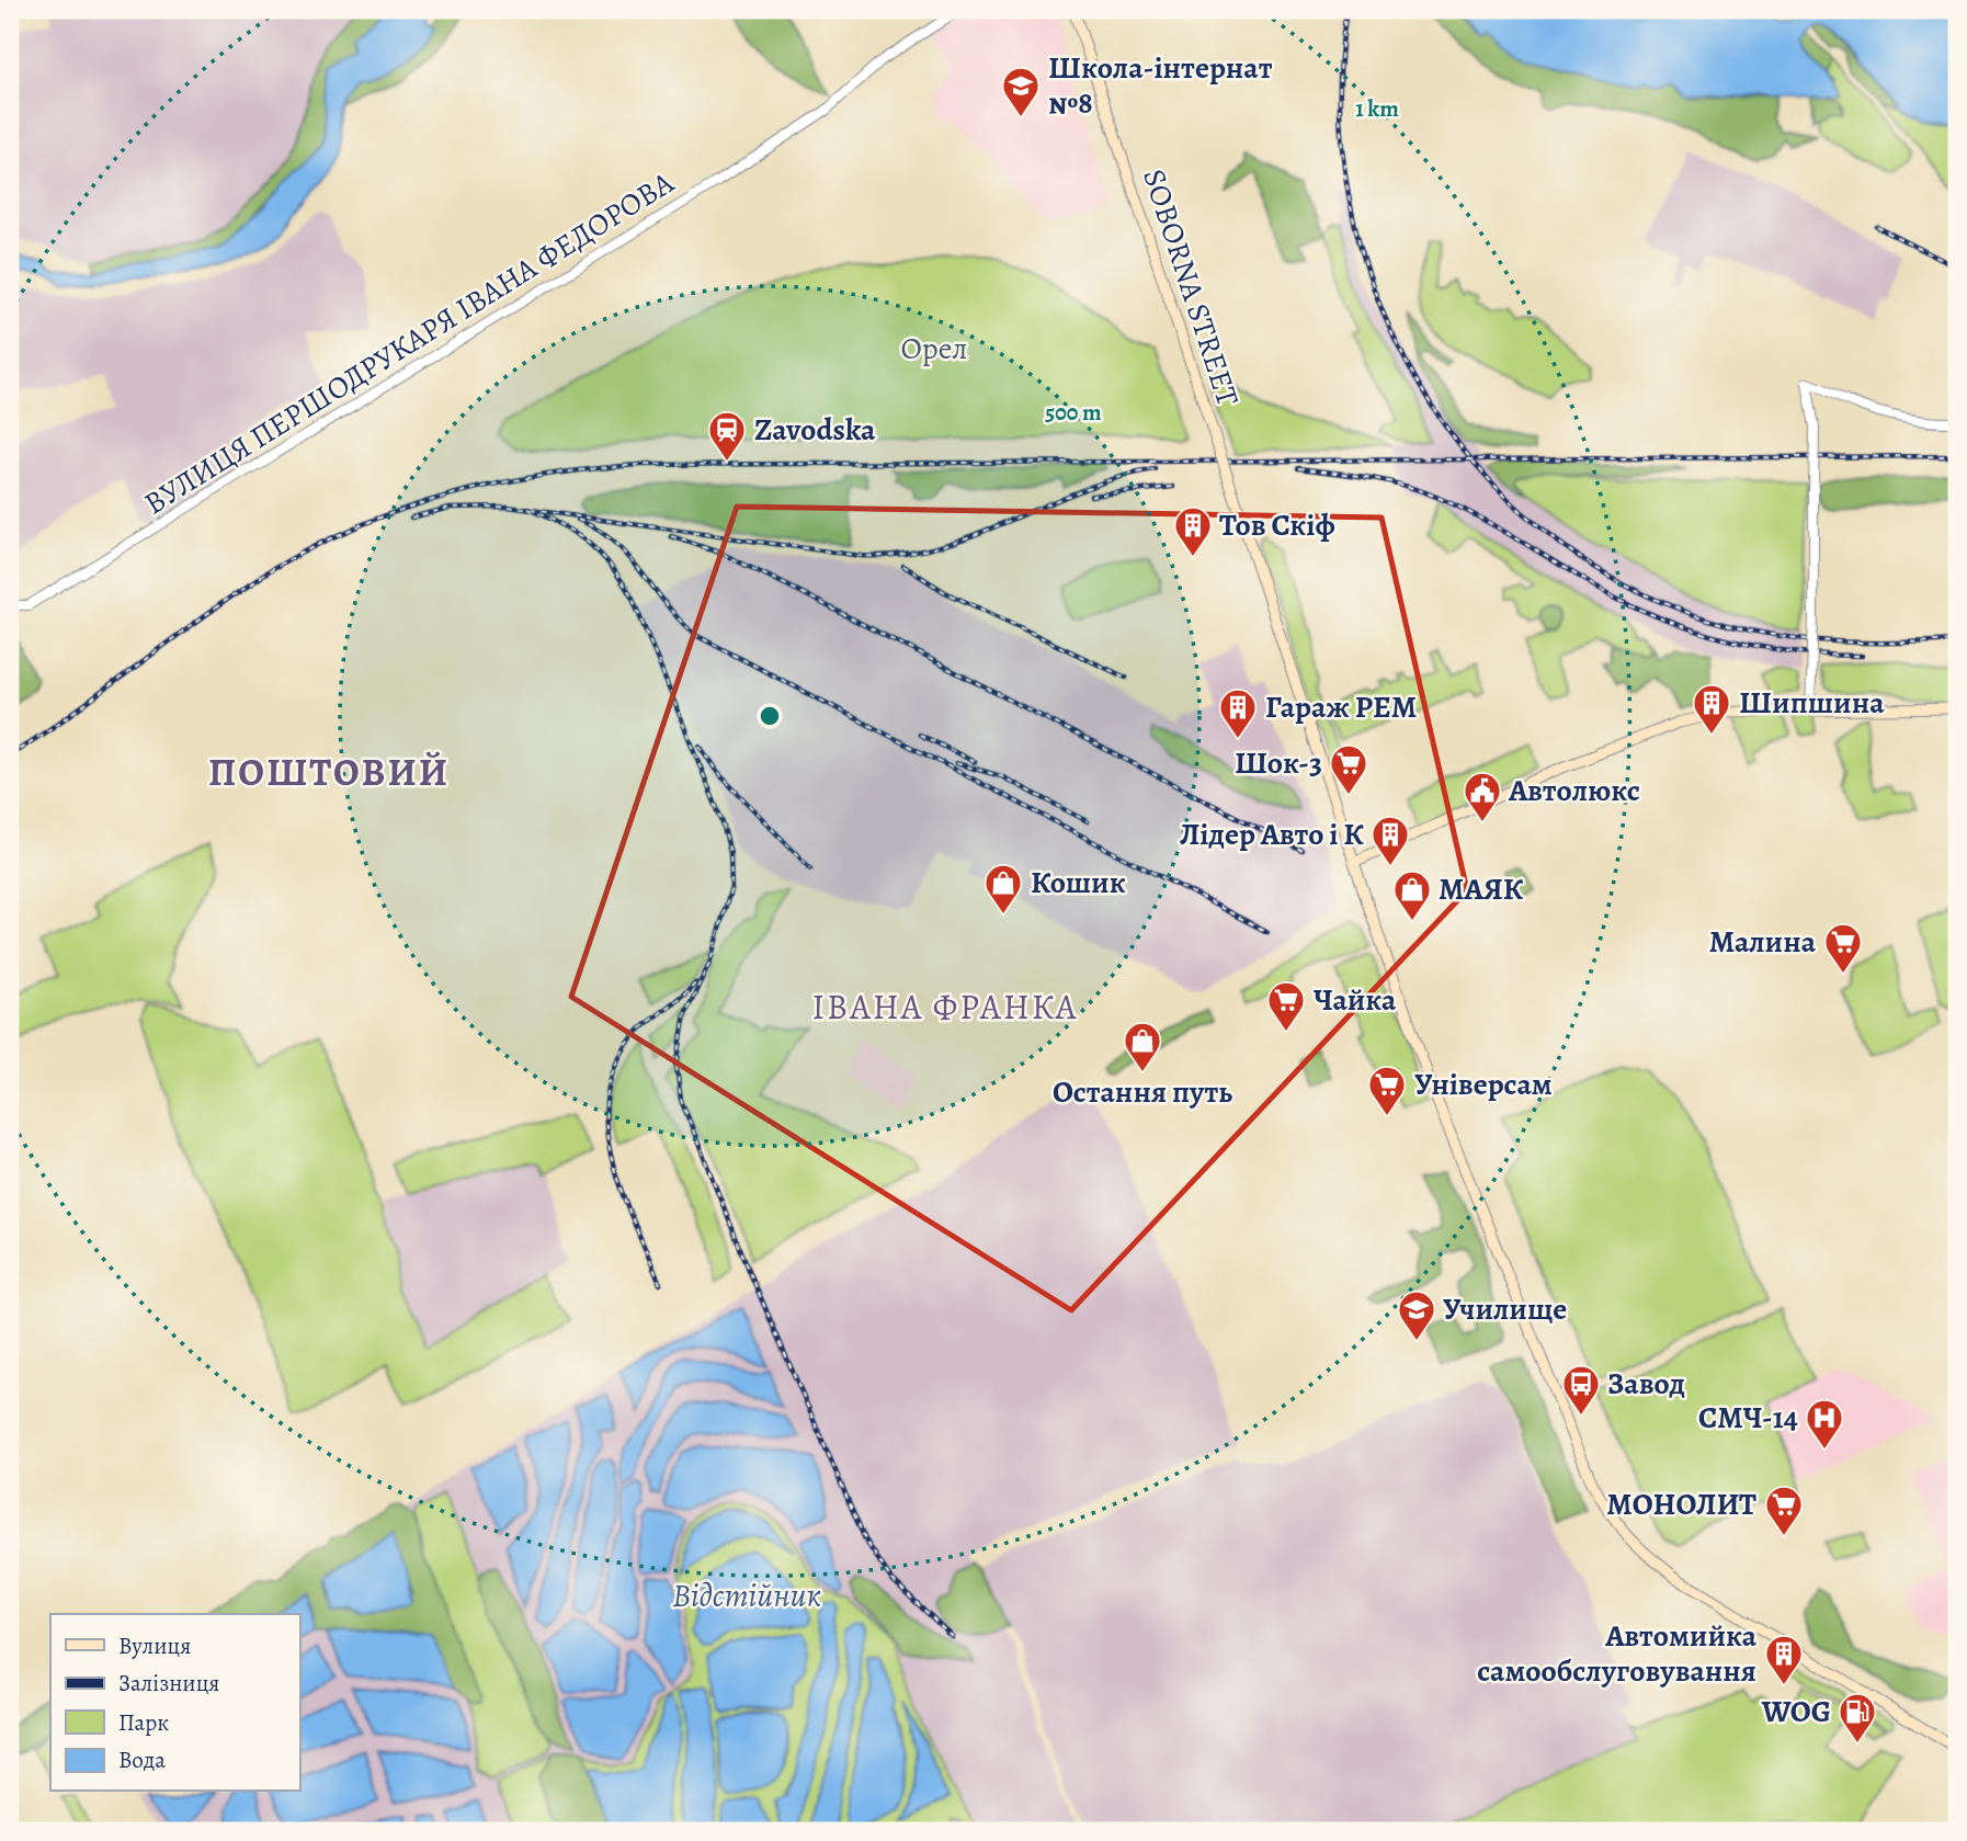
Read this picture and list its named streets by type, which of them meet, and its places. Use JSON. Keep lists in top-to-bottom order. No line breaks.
{"streets":{"main road":["SOBORNA STREET"],"street":["ВУЛИЦЯ ПЕРШОДРУКАРЯ ІВАНА ФЕДОРОВА"]},"districts":["ПОШТОВИЙ","ІВАНА ФРАНКА"],"water":["Відстійник"],"parks":["Орел"],"places":{"school or university":["Школа-інтернат №8","Училище"],"station":["Zavodska"],"building":["Тов Скіф","Шипшина","Гараж РЕМ","Лідер Авто і К","Автомийка самообслуговування"],"supermarket":["Шок-3","Малина","Чайка","Універсам","МОНОЛИТ"],"public building":["Автолюкс"],"shop":["Кошик","МАЯК","Остання путь"],"bus stop":["Завод"],"hospital":["СМЧ-14"],"fuel station":["WOG"]},"legend":["Вулиця","Залізниця","Парк","Вода"],"rings":["1 km","500 m"]}
